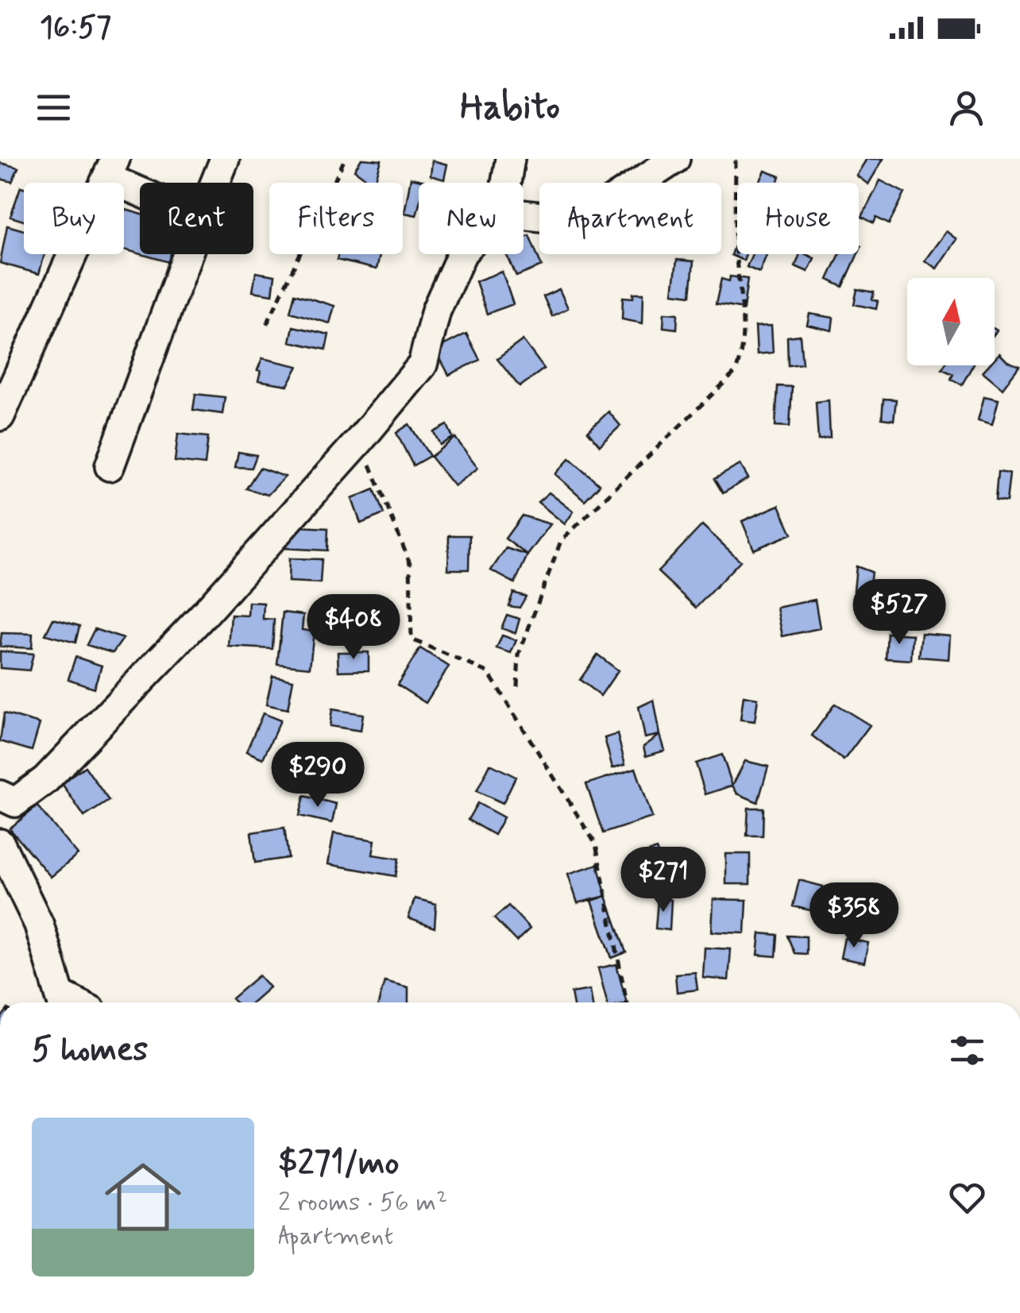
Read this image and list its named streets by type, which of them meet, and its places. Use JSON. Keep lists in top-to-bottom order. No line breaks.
{"north":"top","page":{"status":"16:57","header":"Habito","chip":["Buy","Rent","Filters","New","Apartment","House"],"price":["$527","$408","$290","$271","$358"],"heading":"5 homes","list":[{"name":"$271/mo","note":"2 rooms · 56 m² · Apartment"}]}}
